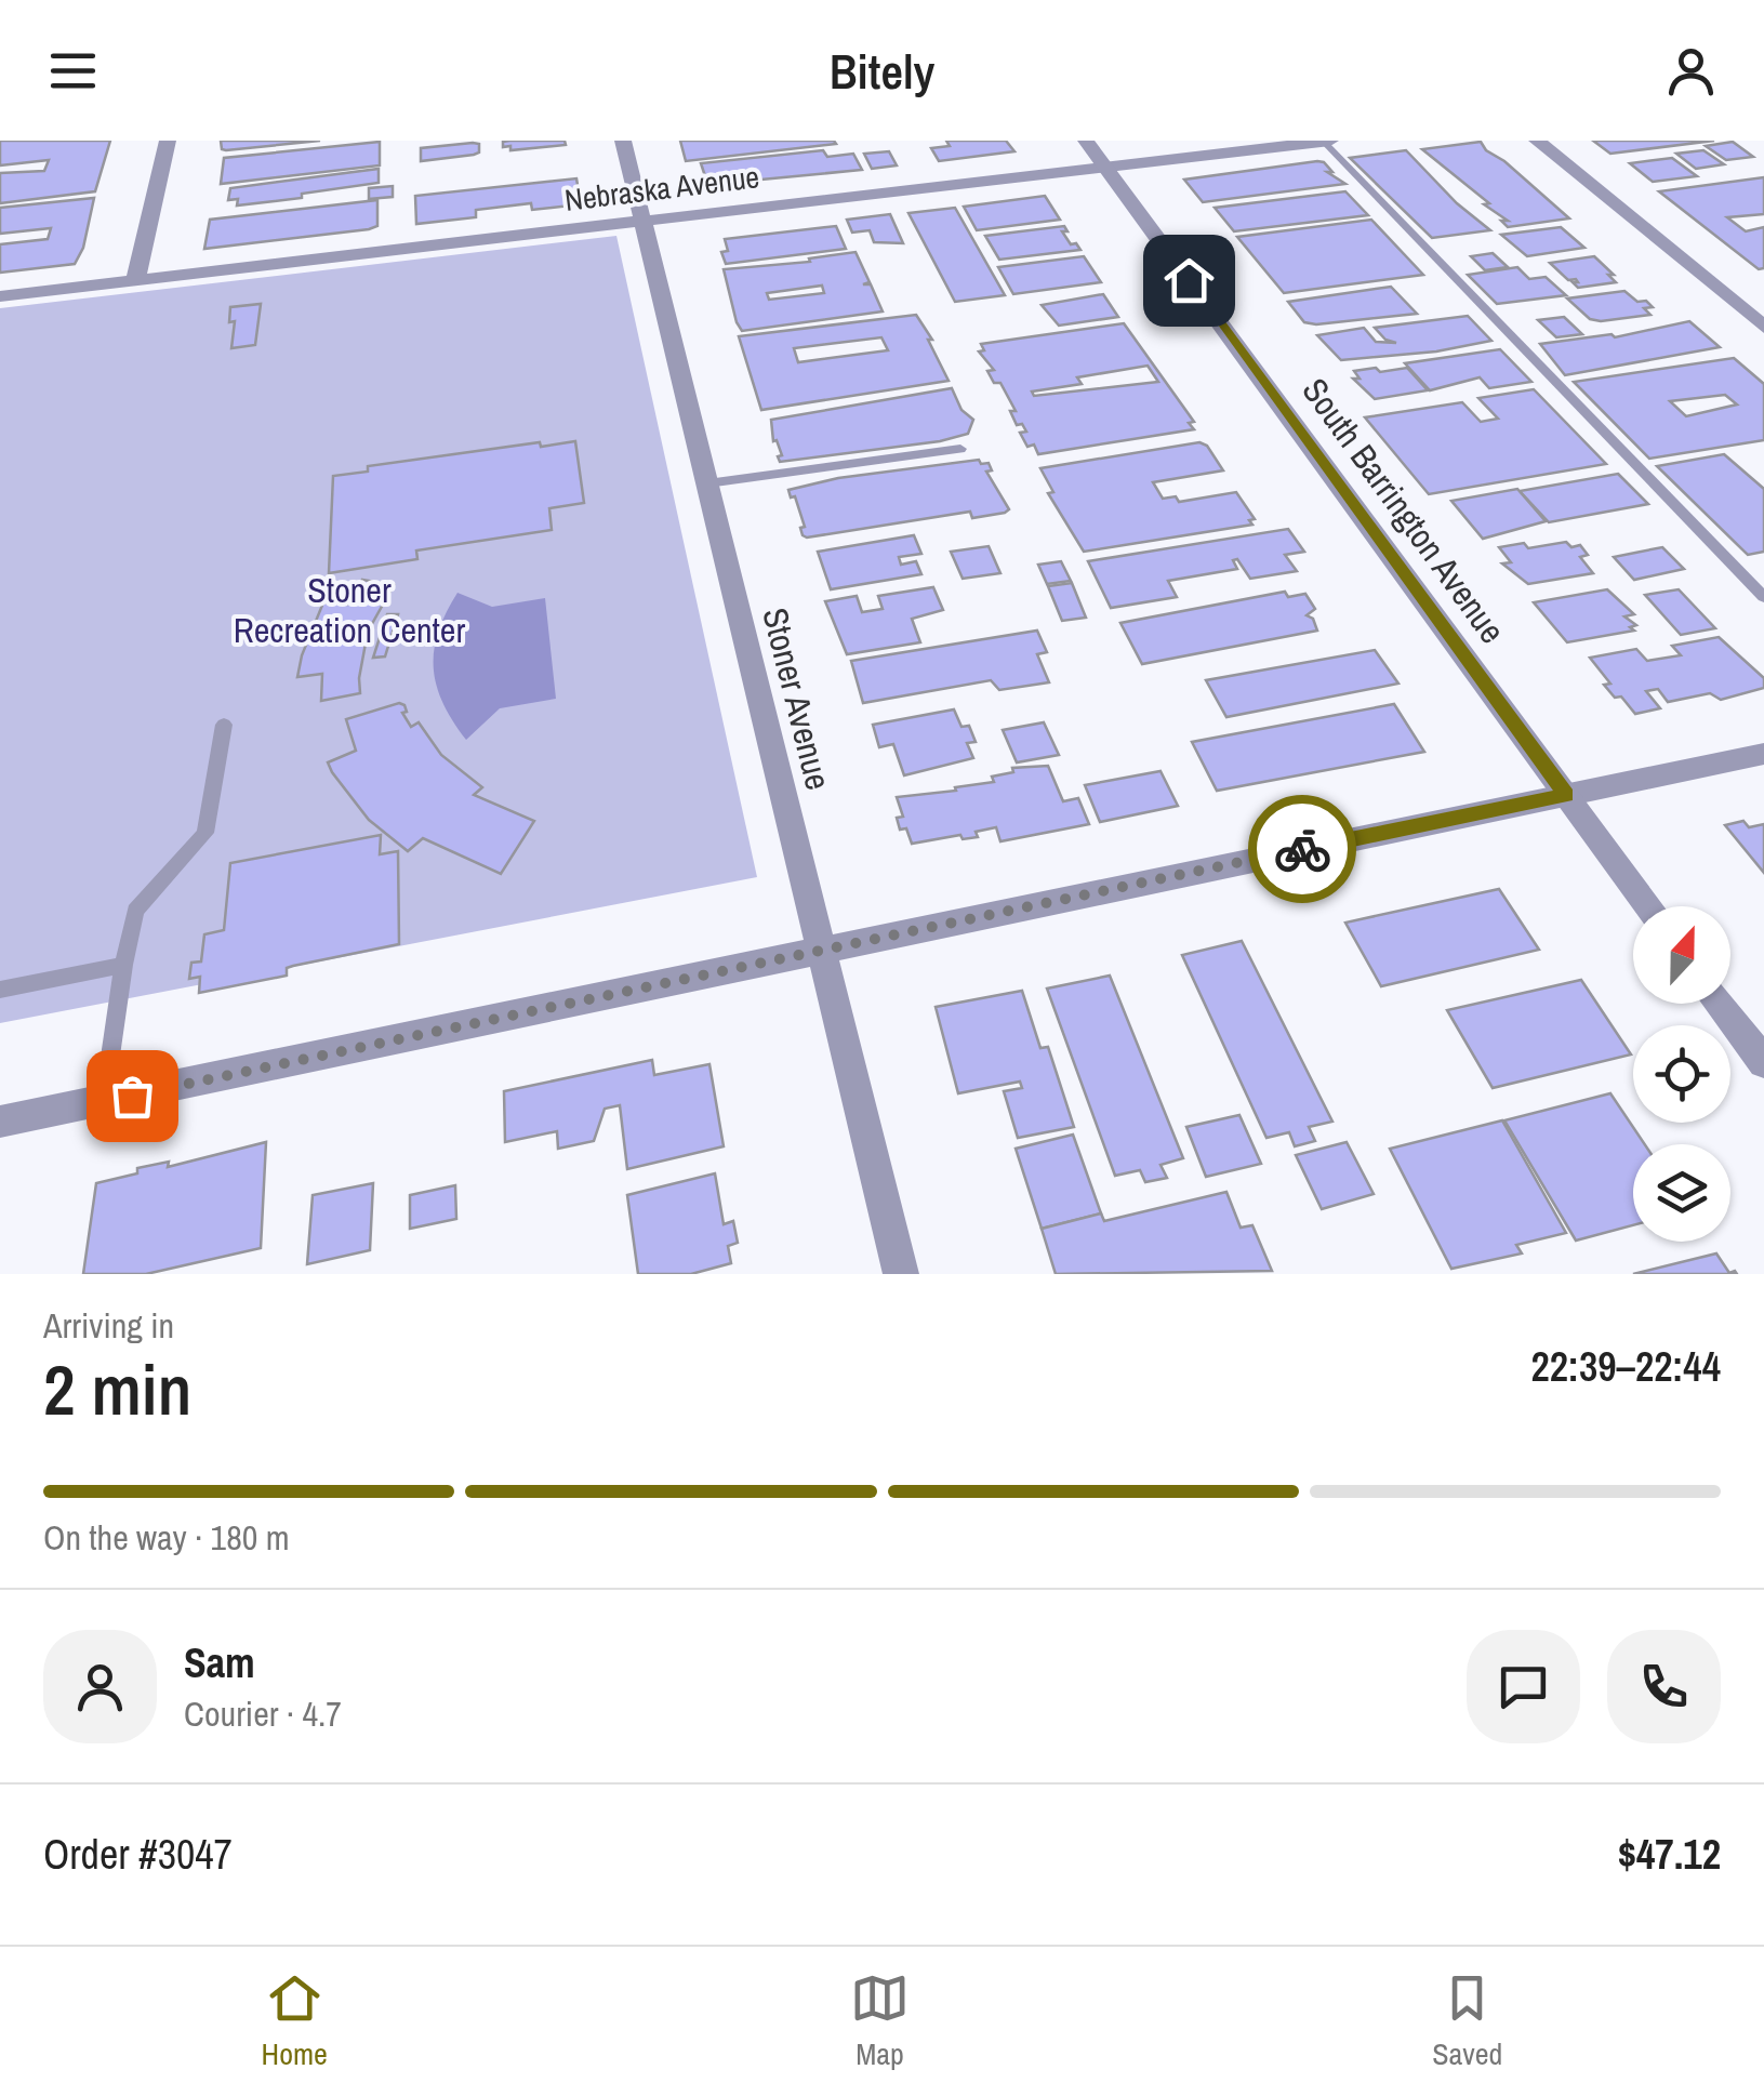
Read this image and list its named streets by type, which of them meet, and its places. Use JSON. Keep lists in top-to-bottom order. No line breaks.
{"streets":{"street":["Nebraska Avenue","South Barrington Avenue","Stoner Avenue"]},"crossings":[["Nebraska Avenue","South Barrington Avenue"],["Nebraska Avenue","Stoner Avenue"]],"parks":["Stoner Recreation Center"],"north":"top","page":{"header":"Bitely","heading":["2 min","Arriving in","22:39–22:44"],"panel":["Sam","Courier · 4.7","Order #3047","$47.12"],"bar":"On the way · 180 m","tabs":["Home","Map","Saved"]}}
